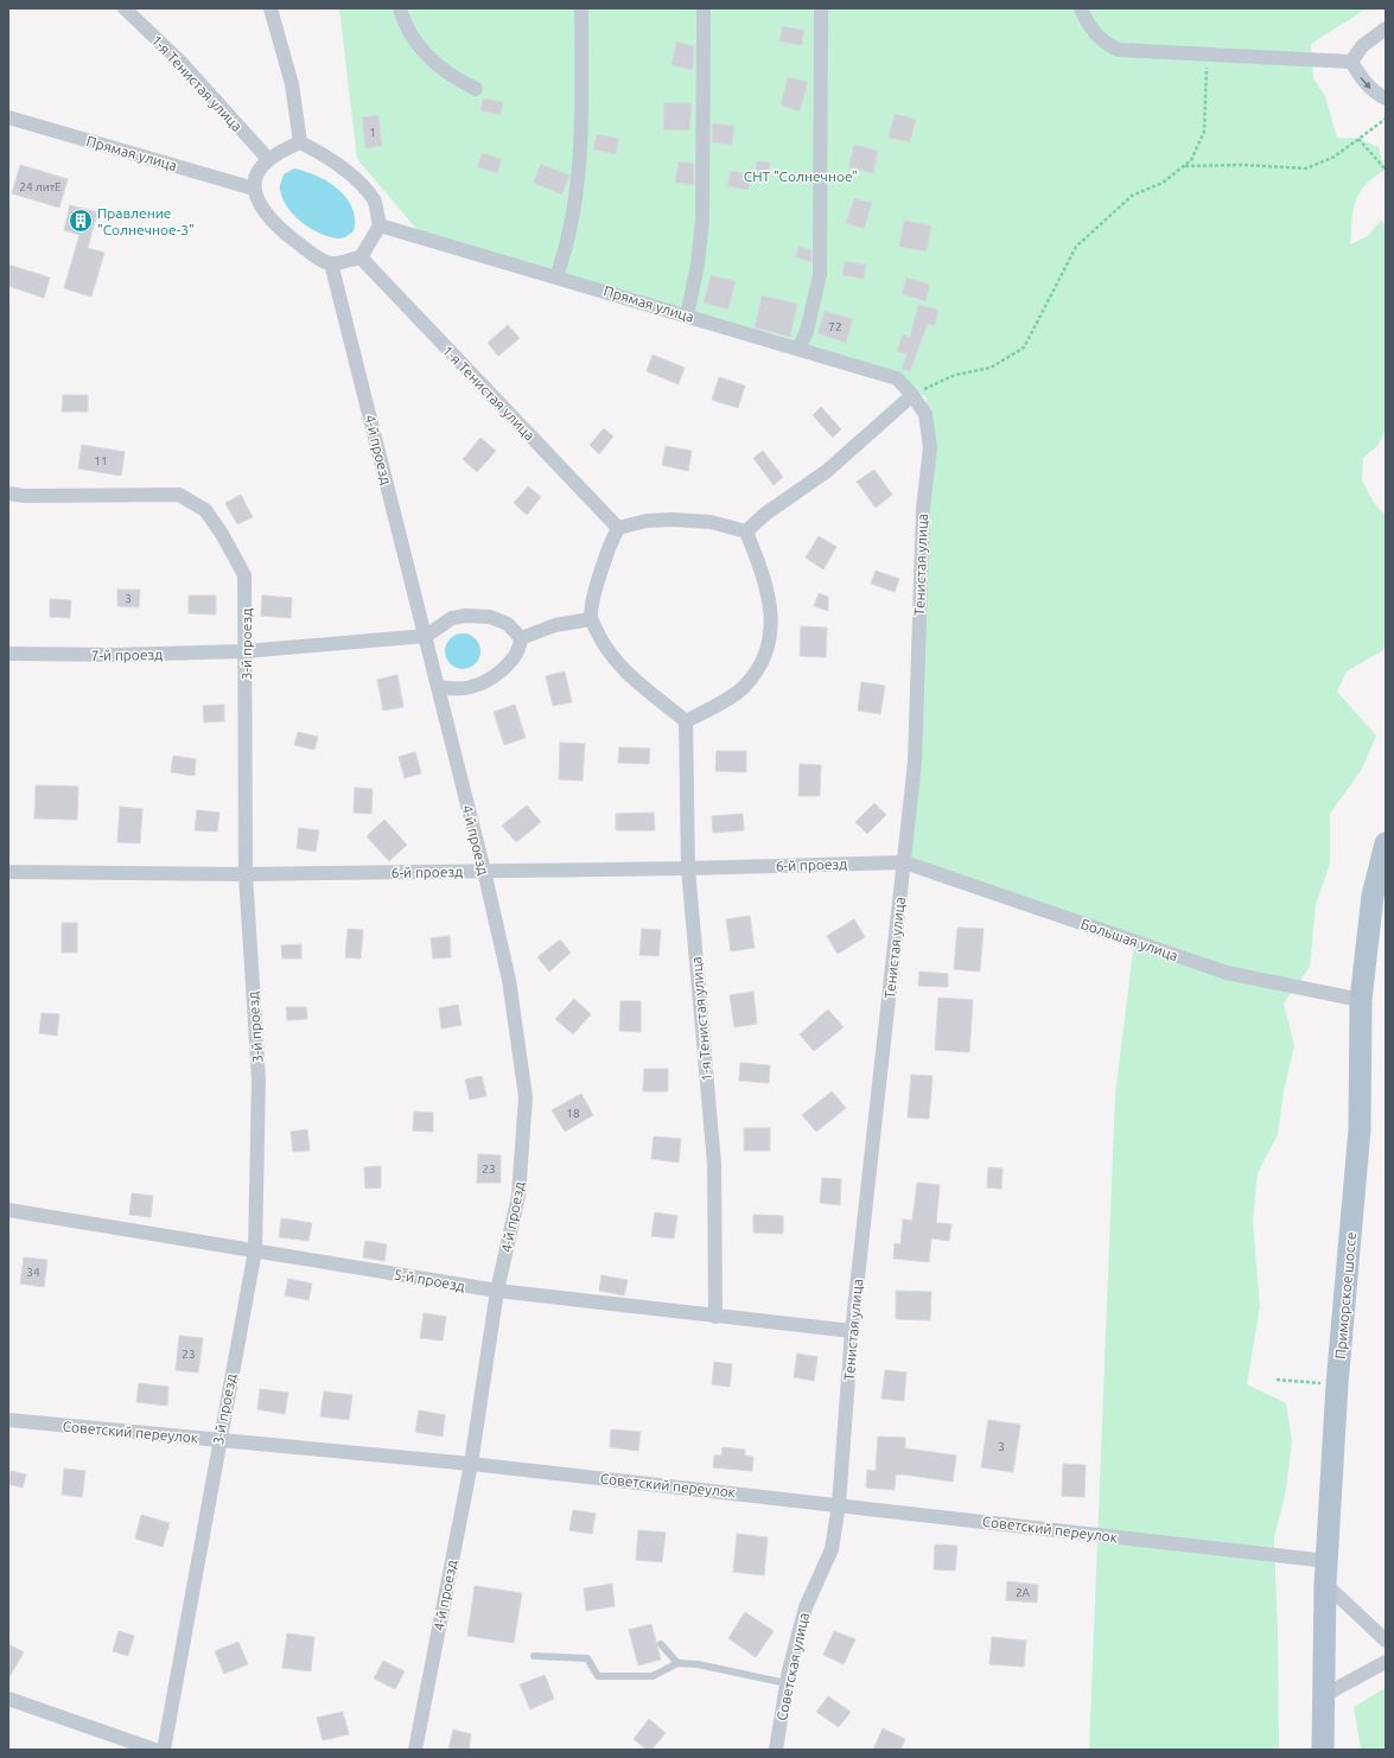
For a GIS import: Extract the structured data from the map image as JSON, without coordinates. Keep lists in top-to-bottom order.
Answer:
{
  "streets": {
    "main road": ["Приморское шоссе"],
    "street": [
      "1-я Тенистая улица",
      "Прямая улица",
      "4-й проезд",
      "Тенистая улица",
      "3-й проезд",
      "7-й проезд",
      "6-й проезд",
      "Большая улица",
      "5-й проезд",
      "Советский переулок",
      "Советская улица"
    ]
  },
  "crossings": [
    ["1-я Тенистая улица", "Прямая улица"],
    ["1-я Тенистая улица", "4-й проезд"],
    ["1-я Тенистая улица", "6-й проезд"],
    ["1-я Тенистая улица", "5-й проезд"],
    ["Прямая улица", "4-й проезд"],
    ["Прямая улица", "Тенистая улица"],
    ["4-й проезд", "7-й проезд"],
    ["4-й проезд", "6-й проезд"],
    ["4-й проезд", "5-й проезд"],
    ["4-й проезд", "Советский переулок"],
    ["Тенистая улица", "6-й проезд"],
    ["Тенистая улица", "Большая улица"],
    ["Тенистая улица", "5-й проезд"],
    ["Тенистая улица", "Советский переулок"],
    ["Тенистая улица", "Советская улица"],
    ["3-й проезд", "7-й проезд"],
    ["3-й проезд", "6-й проезд"],
    ["3-й проезд", "5-й проезд"],
    ["3-й проезд", "Советский переулок"],
    ["6-й проезд", "Большая улица"],
    ["Большая улица", "Приморское шоссе"],
    ["Приморское шоссе", "Советский переулок"],
    ["Советский переулок", "Советская улица"]
  ],
  "parks": ["СНТ \"Солнечное\""],
  "places": {
    "building": ["Правление \"Солнечное-3\""]
  },
  "house_numbers": [
    "1",
    "24 литЕ",
    "72",
    "11",
    "3",
    "18",
    "23",
    "34",
    "23",
    "3",
    "2А"
  ]
}
